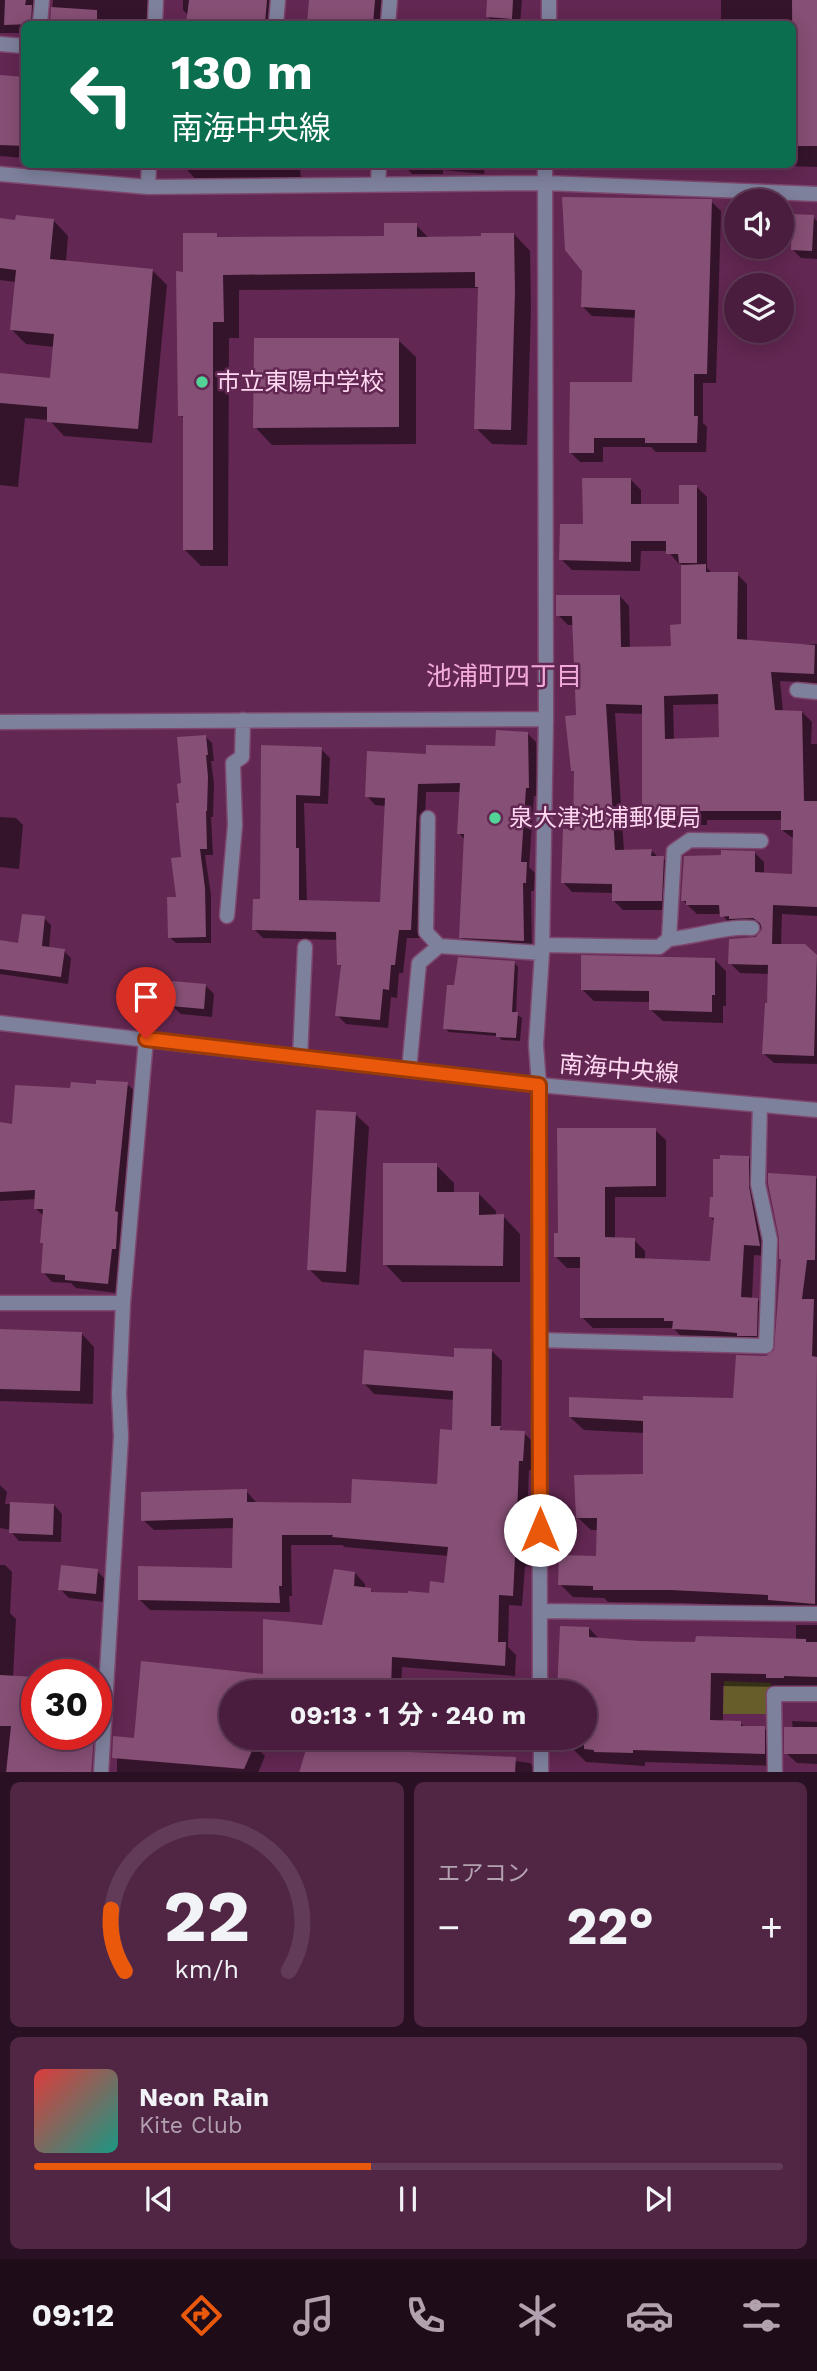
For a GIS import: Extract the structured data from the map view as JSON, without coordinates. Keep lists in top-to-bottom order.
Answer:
{
  "streets": {
    "street": ["南海中央線"]
  },
  "districts": ["池浦町四丁目"],
  "places": ["市立東陽中学校", "泉大津池浦郵便局"],
  "page": {
    "turn": ["130 m", "南海中央線"],
    "limit": "30",
    "trip": "09:13 · 1 分 · 240 m",
    "tile": "エアコン",
    "heat": ["−", "22°", "+"],
    "song": ["Neon Rain", "Kite Club"],
    "tabs": "09:12",
    "gauge": ["22", "km/h"]
  }
}
